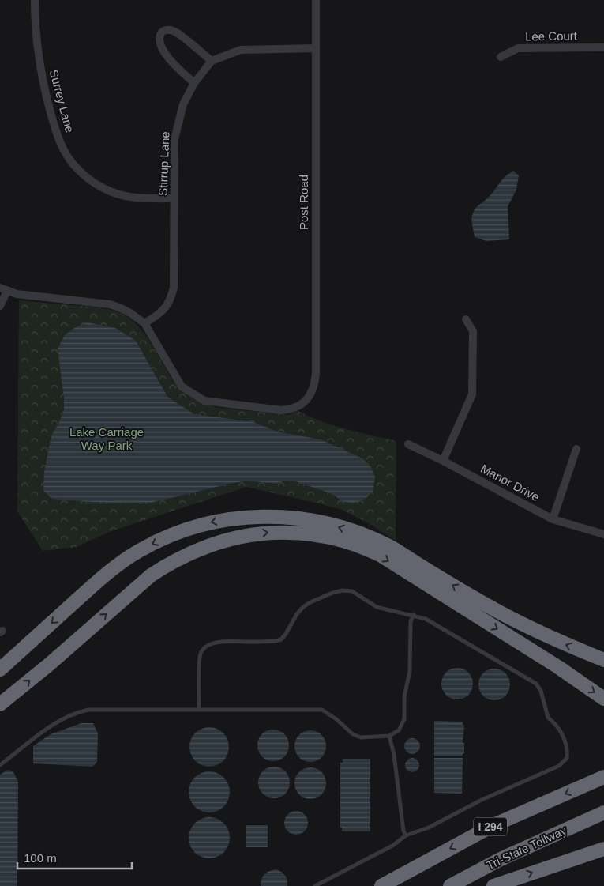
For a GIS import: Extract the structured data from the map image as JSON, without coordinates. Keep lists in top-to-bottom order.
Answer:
{
  "streets": {
    "highway": ["I 294", "Tri-State Tollway"],
    "street": [
      "Lee Court",
      "Surrey Lane",
      "Stirrup Lane",
      "Post Road",
      "Manor Drive"
    ]
  },
  "crossings": [
    ["Surrey Lane", "Stirrup Lane"],
    ["Stirrup Lane", "Post Road"]
  ],
  "parks": ["Lake Carriage Way Park"],
  "scale_bar": "100 m"
}
